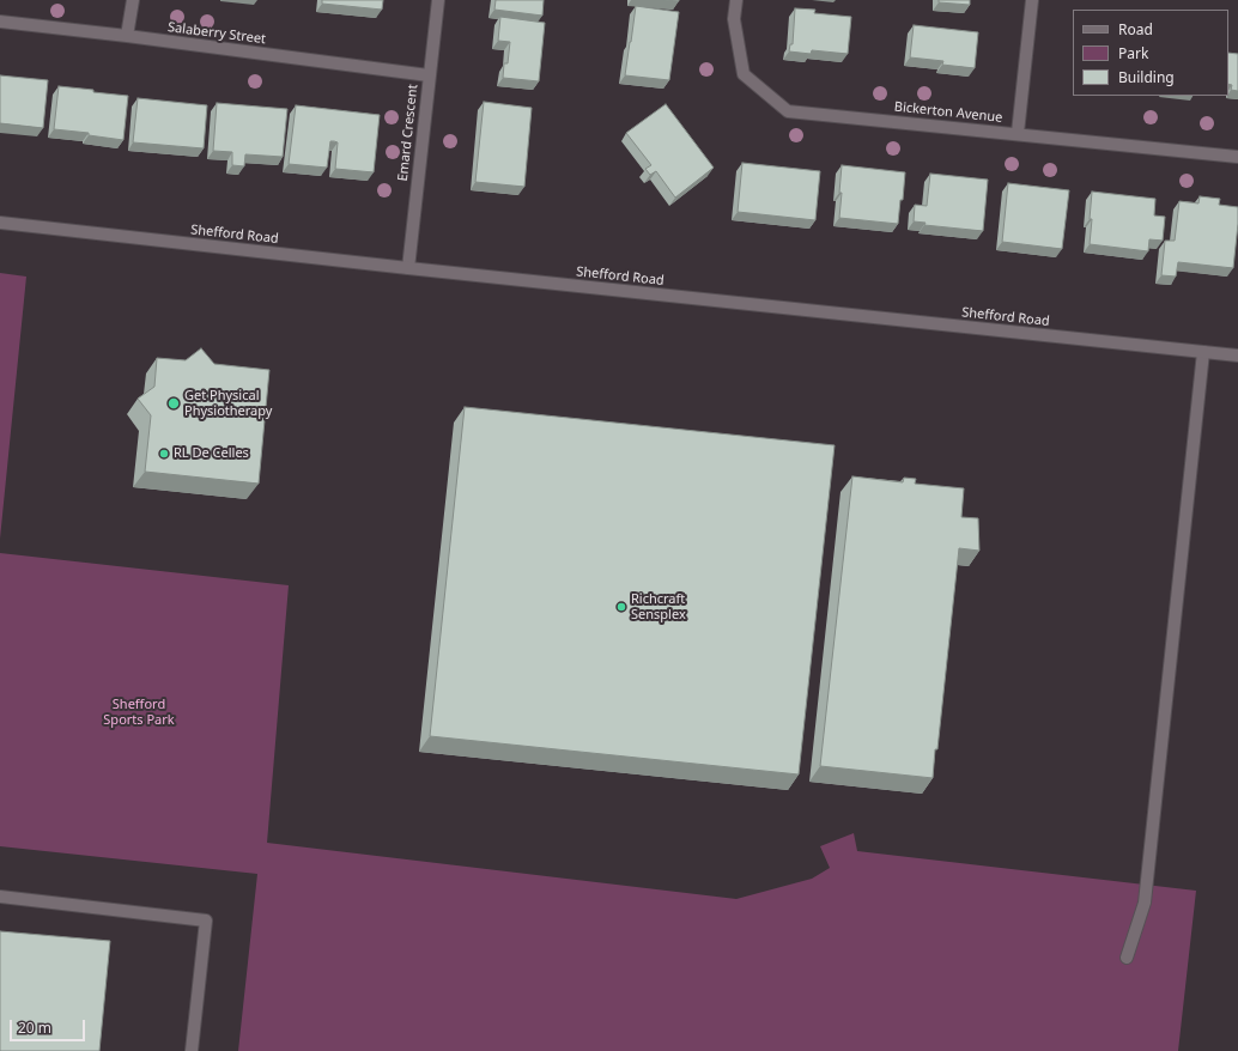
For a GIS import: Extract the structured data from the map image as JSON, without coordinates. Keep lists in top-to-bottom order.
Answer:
{
  "streets": {
    "street": [
      "Salaberry Street",
      "Bickerton Avenue",
      "Emard Crescent",
      "Shefford Road"
    ]
  },
  "crossings": [
    ["Salaberry Street", "Emard Crescent"],
    ["Emard Crescent", "Shefford Road"]
  ],
  "parks": ["Shefford Sports Park"],
  "places": ["Get Physical Physiotherapy", "RL De Celles", "Richcraft Sensplex"],
  "legend": ["Road", "Park", "Building"],
  "scale_bar": "20 m"
}
